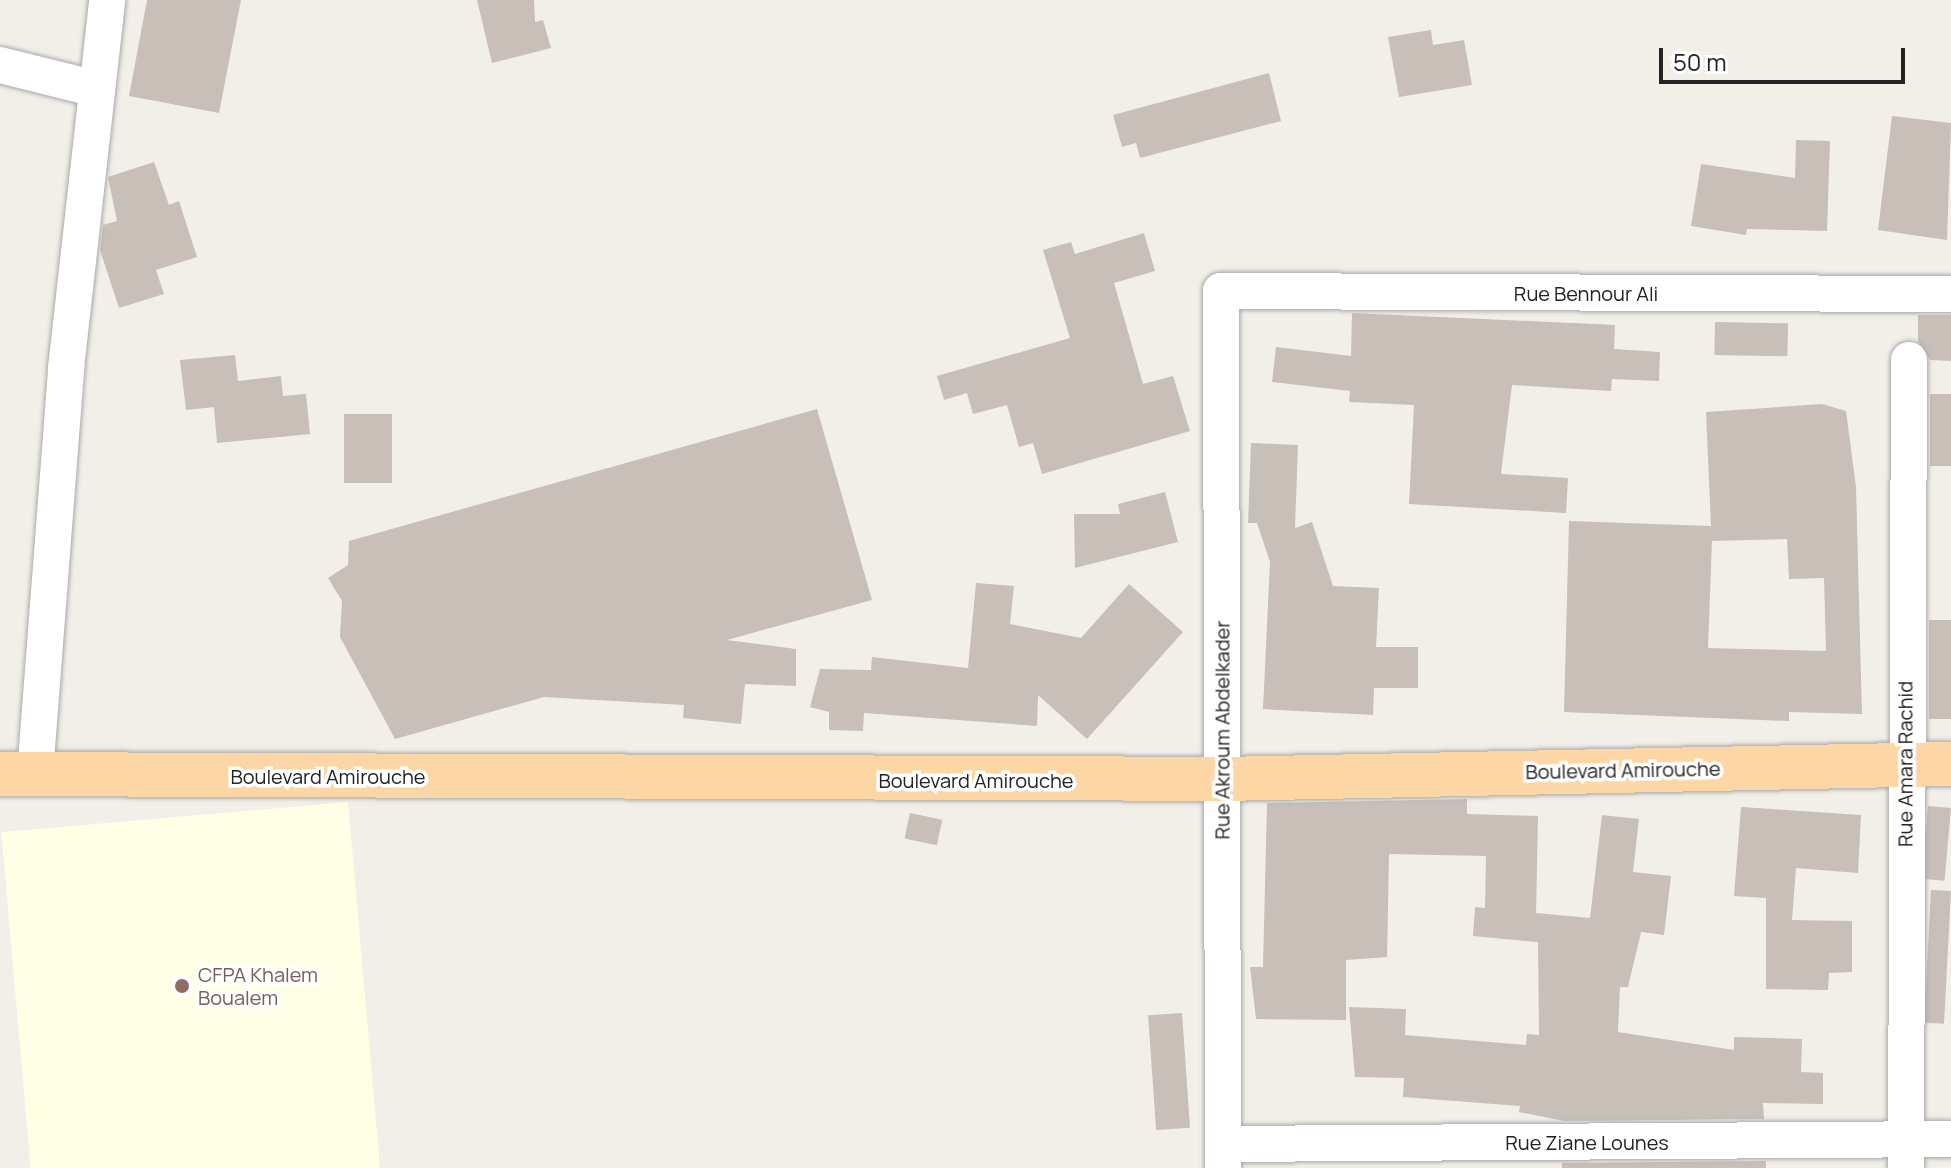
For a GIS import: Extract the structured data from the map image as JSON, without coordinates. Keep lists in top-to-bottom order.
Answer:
{
  "streets": {
    "main road": ["Boulevard Amirouche"],
    "street": [
      "Rue Bennour Ali",
      "Rue Akroum Abdelkader",
      "Rue Amara Rachid",
      "Rue Ziane Lounes"
    ]
  },
  "crossings": [
    ["Rue Bennour Ali", "Rue Akroum Abdelkader"],
    ["Rue Akroum Abdelkader", "Boulevard Amirouche"],
    ["Rue Akroum Abdelkader", "Rue Ziane Lounes"],
    ["Rue Amara Rachid", "Boulevard Amirouche"],
    ["Rue Amara Rachid", "Rue Ziane Lounes"]
  ],
  "places": ["CFPA Khalem Boualem"],
  "scale_bar": "50 m"
}
